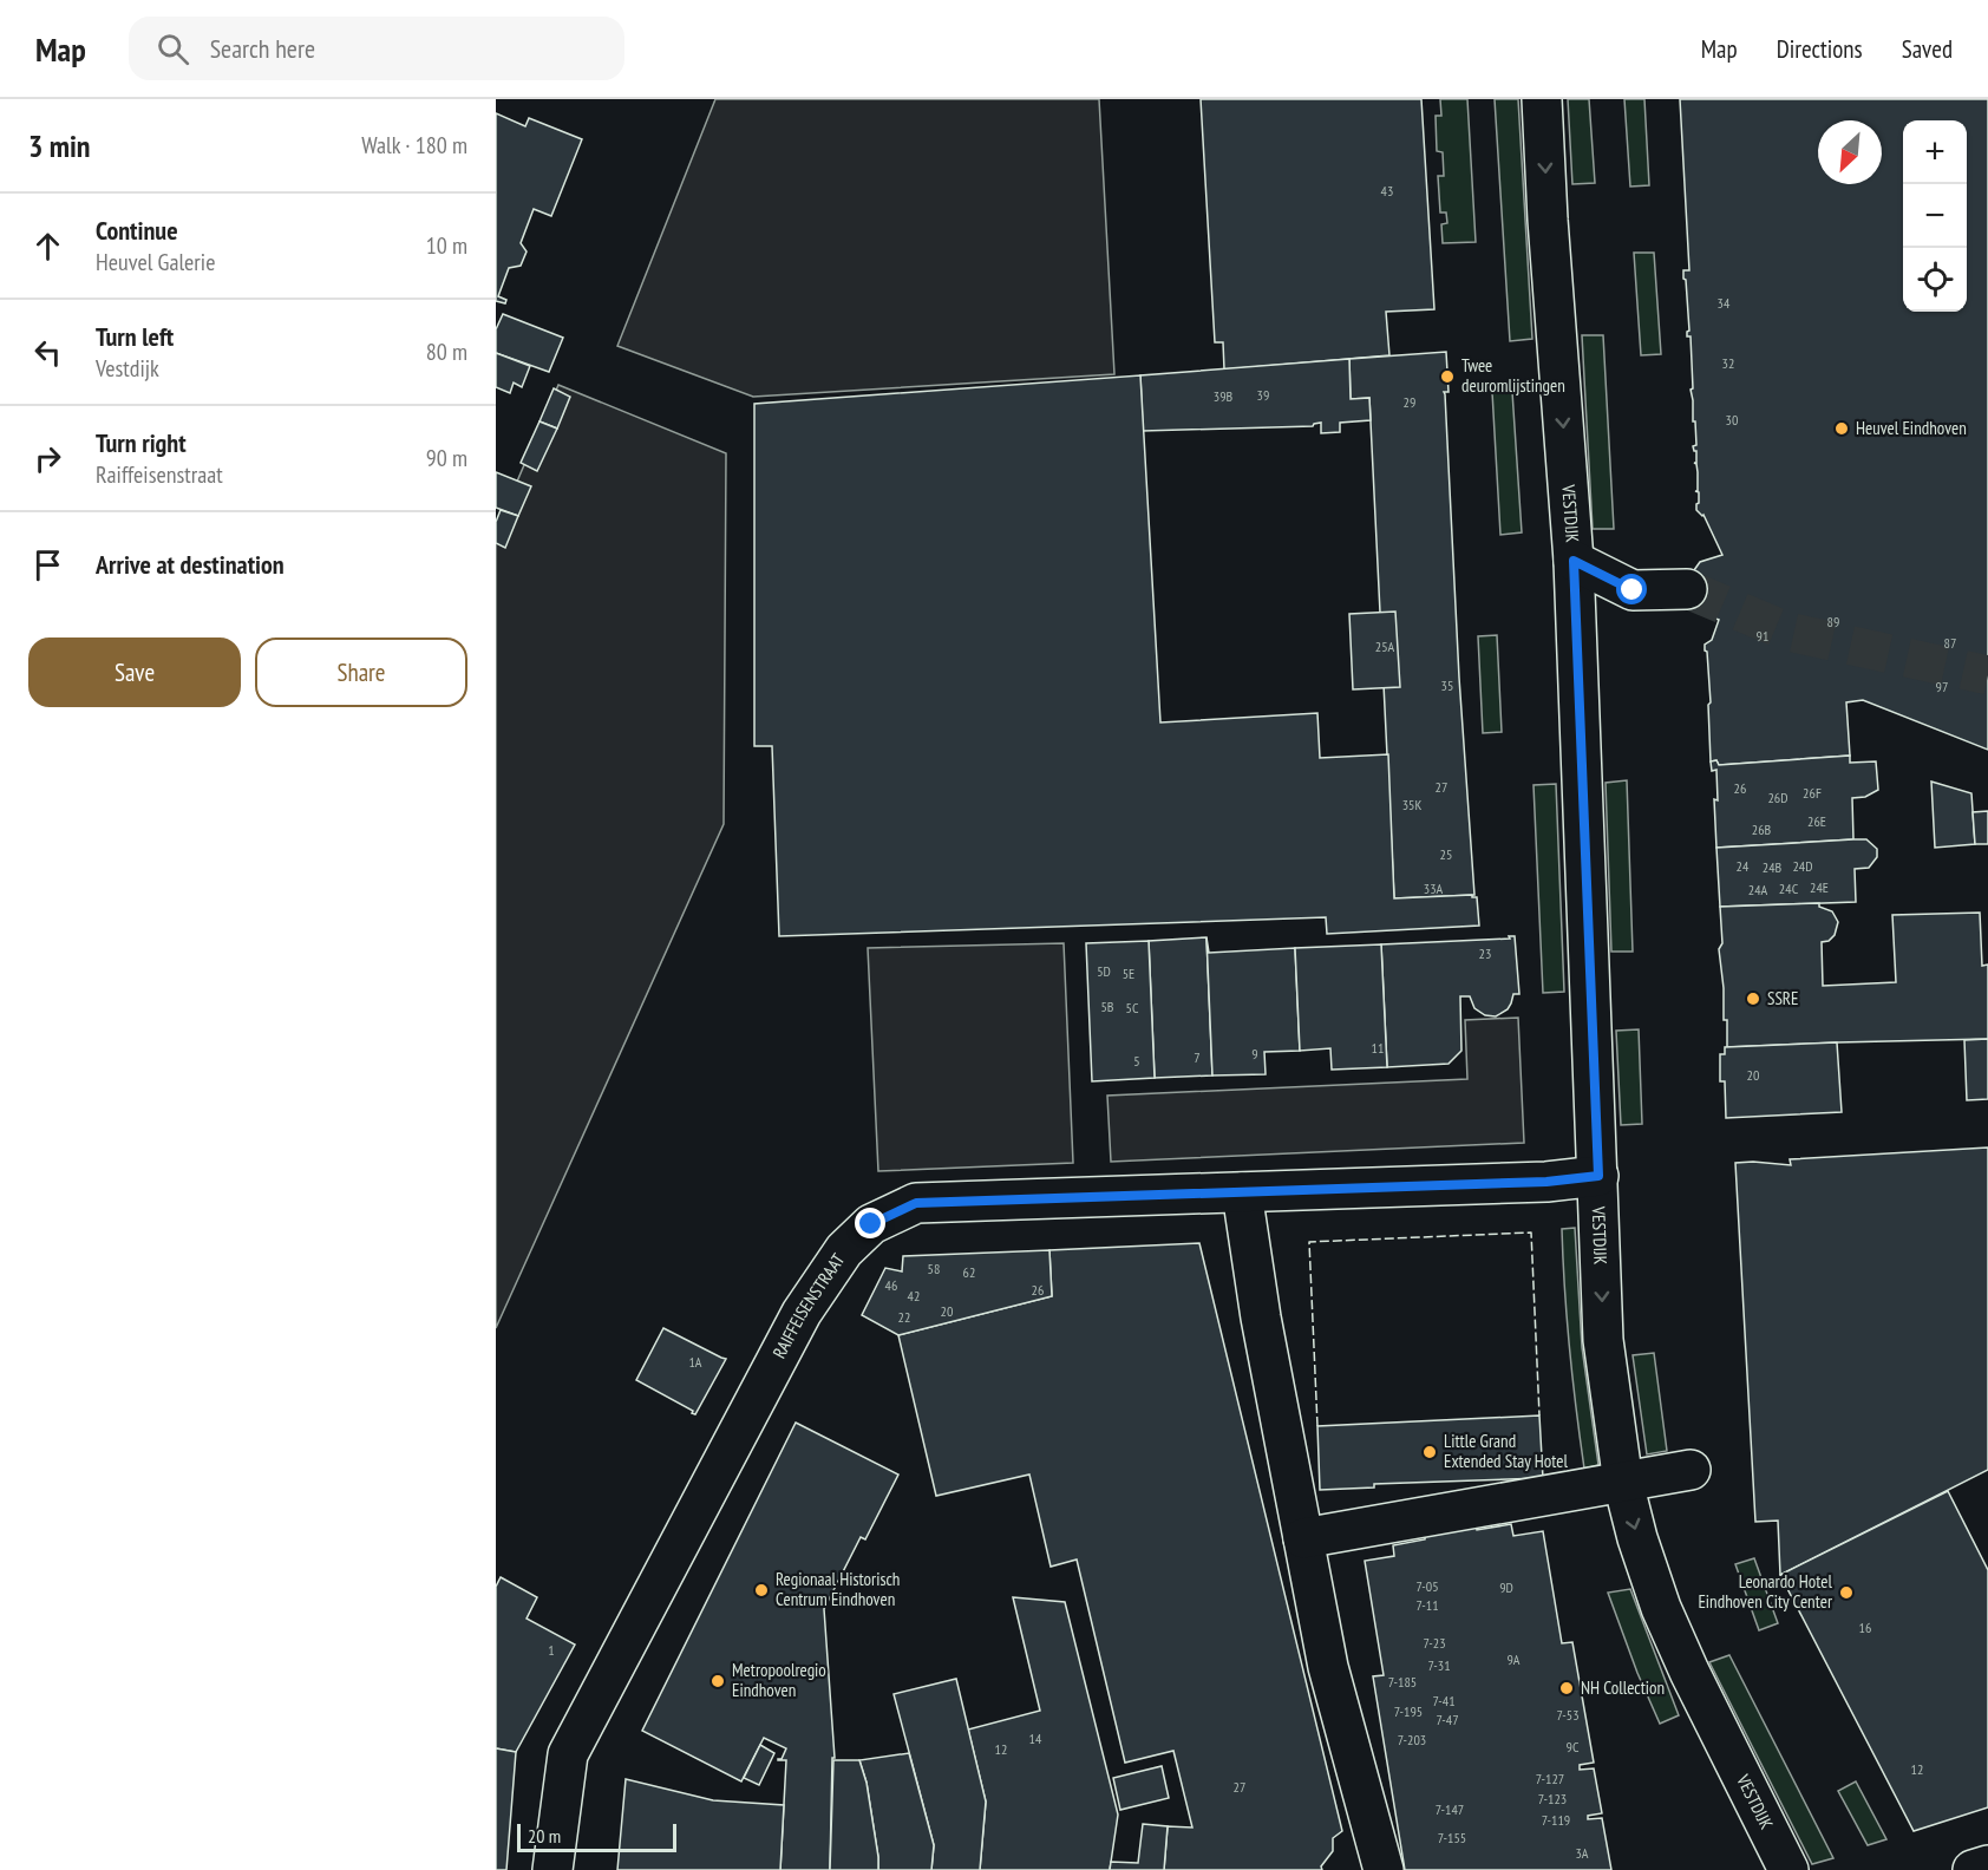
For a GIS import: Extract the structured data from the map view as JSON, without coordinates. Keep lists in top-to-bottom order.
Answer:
{
  "streets": {
    "street": ["VESTDIJK", "RAIFFEISENSTRAAT"]
  },
  "crossings": [
    ["VESTDIJK", "RAIFFEISENSTRAAT"]
  ],
  "places": [
    "Twee deuromlijstingen",
    "Heuvel Eindhoven",
    "SSRE",
    "Little Grand Extended Stay Hotel",
    "Regionaal Historisch Centrum Eindhoven",
    "Leonardo Hotel Eindhoven City Center",
    "Metropoolregio Eindhoven",
    "NH Collection"
  ],
  "house_numbers": [
    "43",
    "34",
    "32",
    "39",
    "39B",
    "29",
    "30",
    "89",
    "91",
    "87",
    "25A",
    "35",
    "97",
    "27",
    "26",
    "26F",
    "26D",
    "35K",
    "26E",
    "26B",
    "25",
    "24",
    "24D",
    "24B",
    "24E",
    "33A",
    "24C",
    "24A",
    "23",
    "5D",
    "5E",
    "5B",
    "5C",
    "11",
    "9",
    "7",
    "5",
    "20",
    "58",
    "62",
    "46",
    "26",
    "42",
    "20",
    "22",
    "1A",
    "7-05",
    "9D",
    "7-11",
    "16",
    "7-23",
    "1",
    "9A",
    "7-31",
    "7-185",
    "7-41",
    "7-195",
    "7-53",
    "7-47",
    "14",
    "7-203",
    "9C",
    "12",
    "12",
    "7-127",
    "27",
    "7-123",
    "7-147",
    "7-119",
    "7-155",
    "3A"
  ],
  "scale_bar": "20 m",
  "north": "bottom left",
  "page": {
    "header": "Map",
    "search": "Search here",
    "nav": ["Map", "Directions", "Saved"],
    "heading": ["3 min", "Walk · 180 m"],
    "map_buttons": ["+", "−"],
    "list": [
      ["Continue", "Heuvel Galerie", "10 m"],
      ["Turn left", "Vestdijk", "80 m"],
      ["Turn right", "Raiffeisenstraat", "90 m"],
      "Arrive at destination"
    ],
    "buttons": ["Save", "Share"],
    "scale": "20 m"
  }
}
